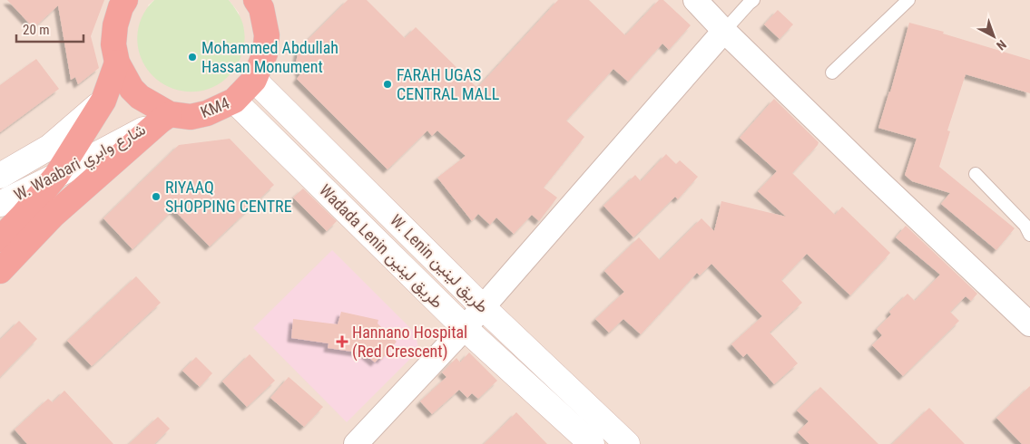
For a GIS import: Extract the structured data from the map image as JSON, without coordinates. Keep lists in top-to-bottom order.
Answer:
{
  "streets": {
    "highway": ["KM4"],
    "main road": ["W. Waabari شارع وابري", "Wadada Lenin طريق لينين", "W. Lenin طريق لينين"]
  },
  "crossings": [
    ["KM4", "W. Waabari شارع وابري"],
    ["KM4", "Wadada Lenin طريق لينين"],
    ["KM4", "W. Lenin طريق لينين"]
  ],
  "places": {
    "other": ["Mohammed Abdullah Hassan Monument", "FARAH UGAS CENTRAL MALL", "RIYAAQ SHOPPING CENTRE"],
    "health": ["Hannano Hospital (Red Crescent)"]
  },
  "scale_bar": "20 m",
  "north": "bottom right"
}
